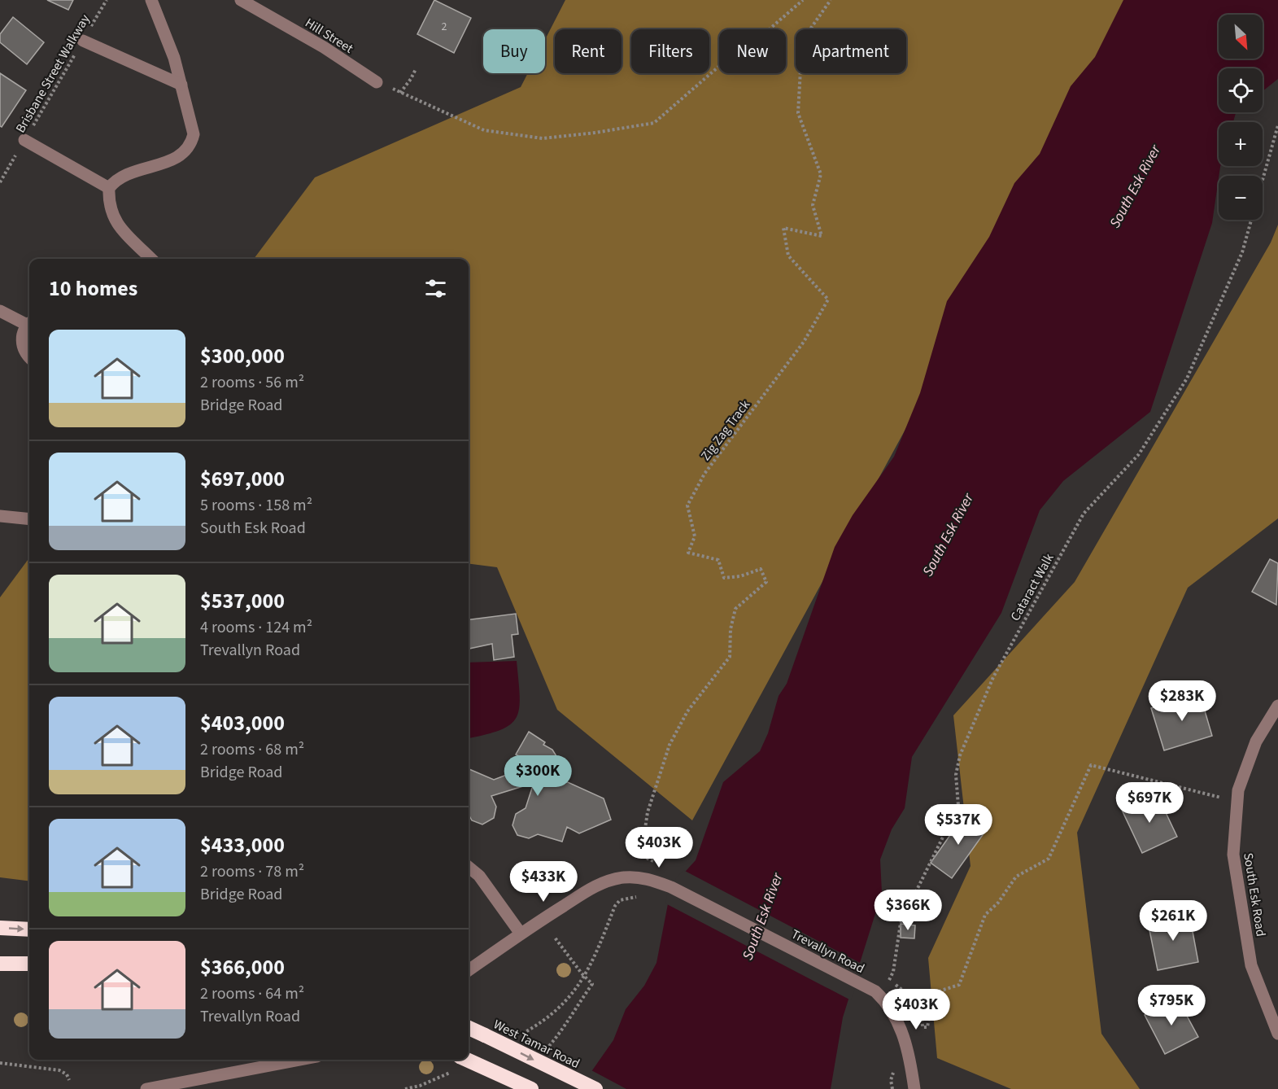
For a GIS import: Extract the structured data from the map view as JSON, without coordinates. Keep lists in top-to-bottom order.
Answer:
{
  "streets": {
    "highway": ["West Tamar Road"],
    "street": ["Hill Street", "South Esk Road", "Trevallyn Road"],
    "path": ["Brisbane Street Walkway", "Zig Zag Track", "Cataract Walk"]
  },
  "crossings": [
    ["Cataract Walk", "Trevallyn Road"]
  ],
  "water": ["South Esk River"],
  "house_numbers": ["2"],
  "north": "bottom right",
  "page": {
    "map_buttons": ["+", "−"],
    "chip": [
      "Buy",
      "Rent",
      "Filters",
      "New",
      "Apartment"
    ],
    "heading": "10 homes",
    "list": [
      {
        "name": "$300,000",
        "note": "2 rooms · 56 m² · Bridge Road"
      },
      {
        "name": "$697,000",
        "note": "5 rooms · 158 m² · South Esk Road"
      },
      {
        "name": "$537,000",
        "note": "4 rooms · 124 m² · Trevallyn Road"
      },
      {
        "name": "$403,000",
        "note": "2 rooms · 68 m² · Bridge Road"
      },
      {
        "name": "$433,000",
        "note": "2 rooms · 78 m² · Bridge Road"
      },
      {
        "name": "$366,000",
        "note": "2 rooms · 64 m² · Trevallyn Road"
      }
    ],
    "price": [
      "$283K",
      "$300K",
      "$697K",
      "$537K",
      "$403K",
      "$433K",
      "$366K",
      "$261K",
      "$795K",
      "$403K"
    ]
  }
}
